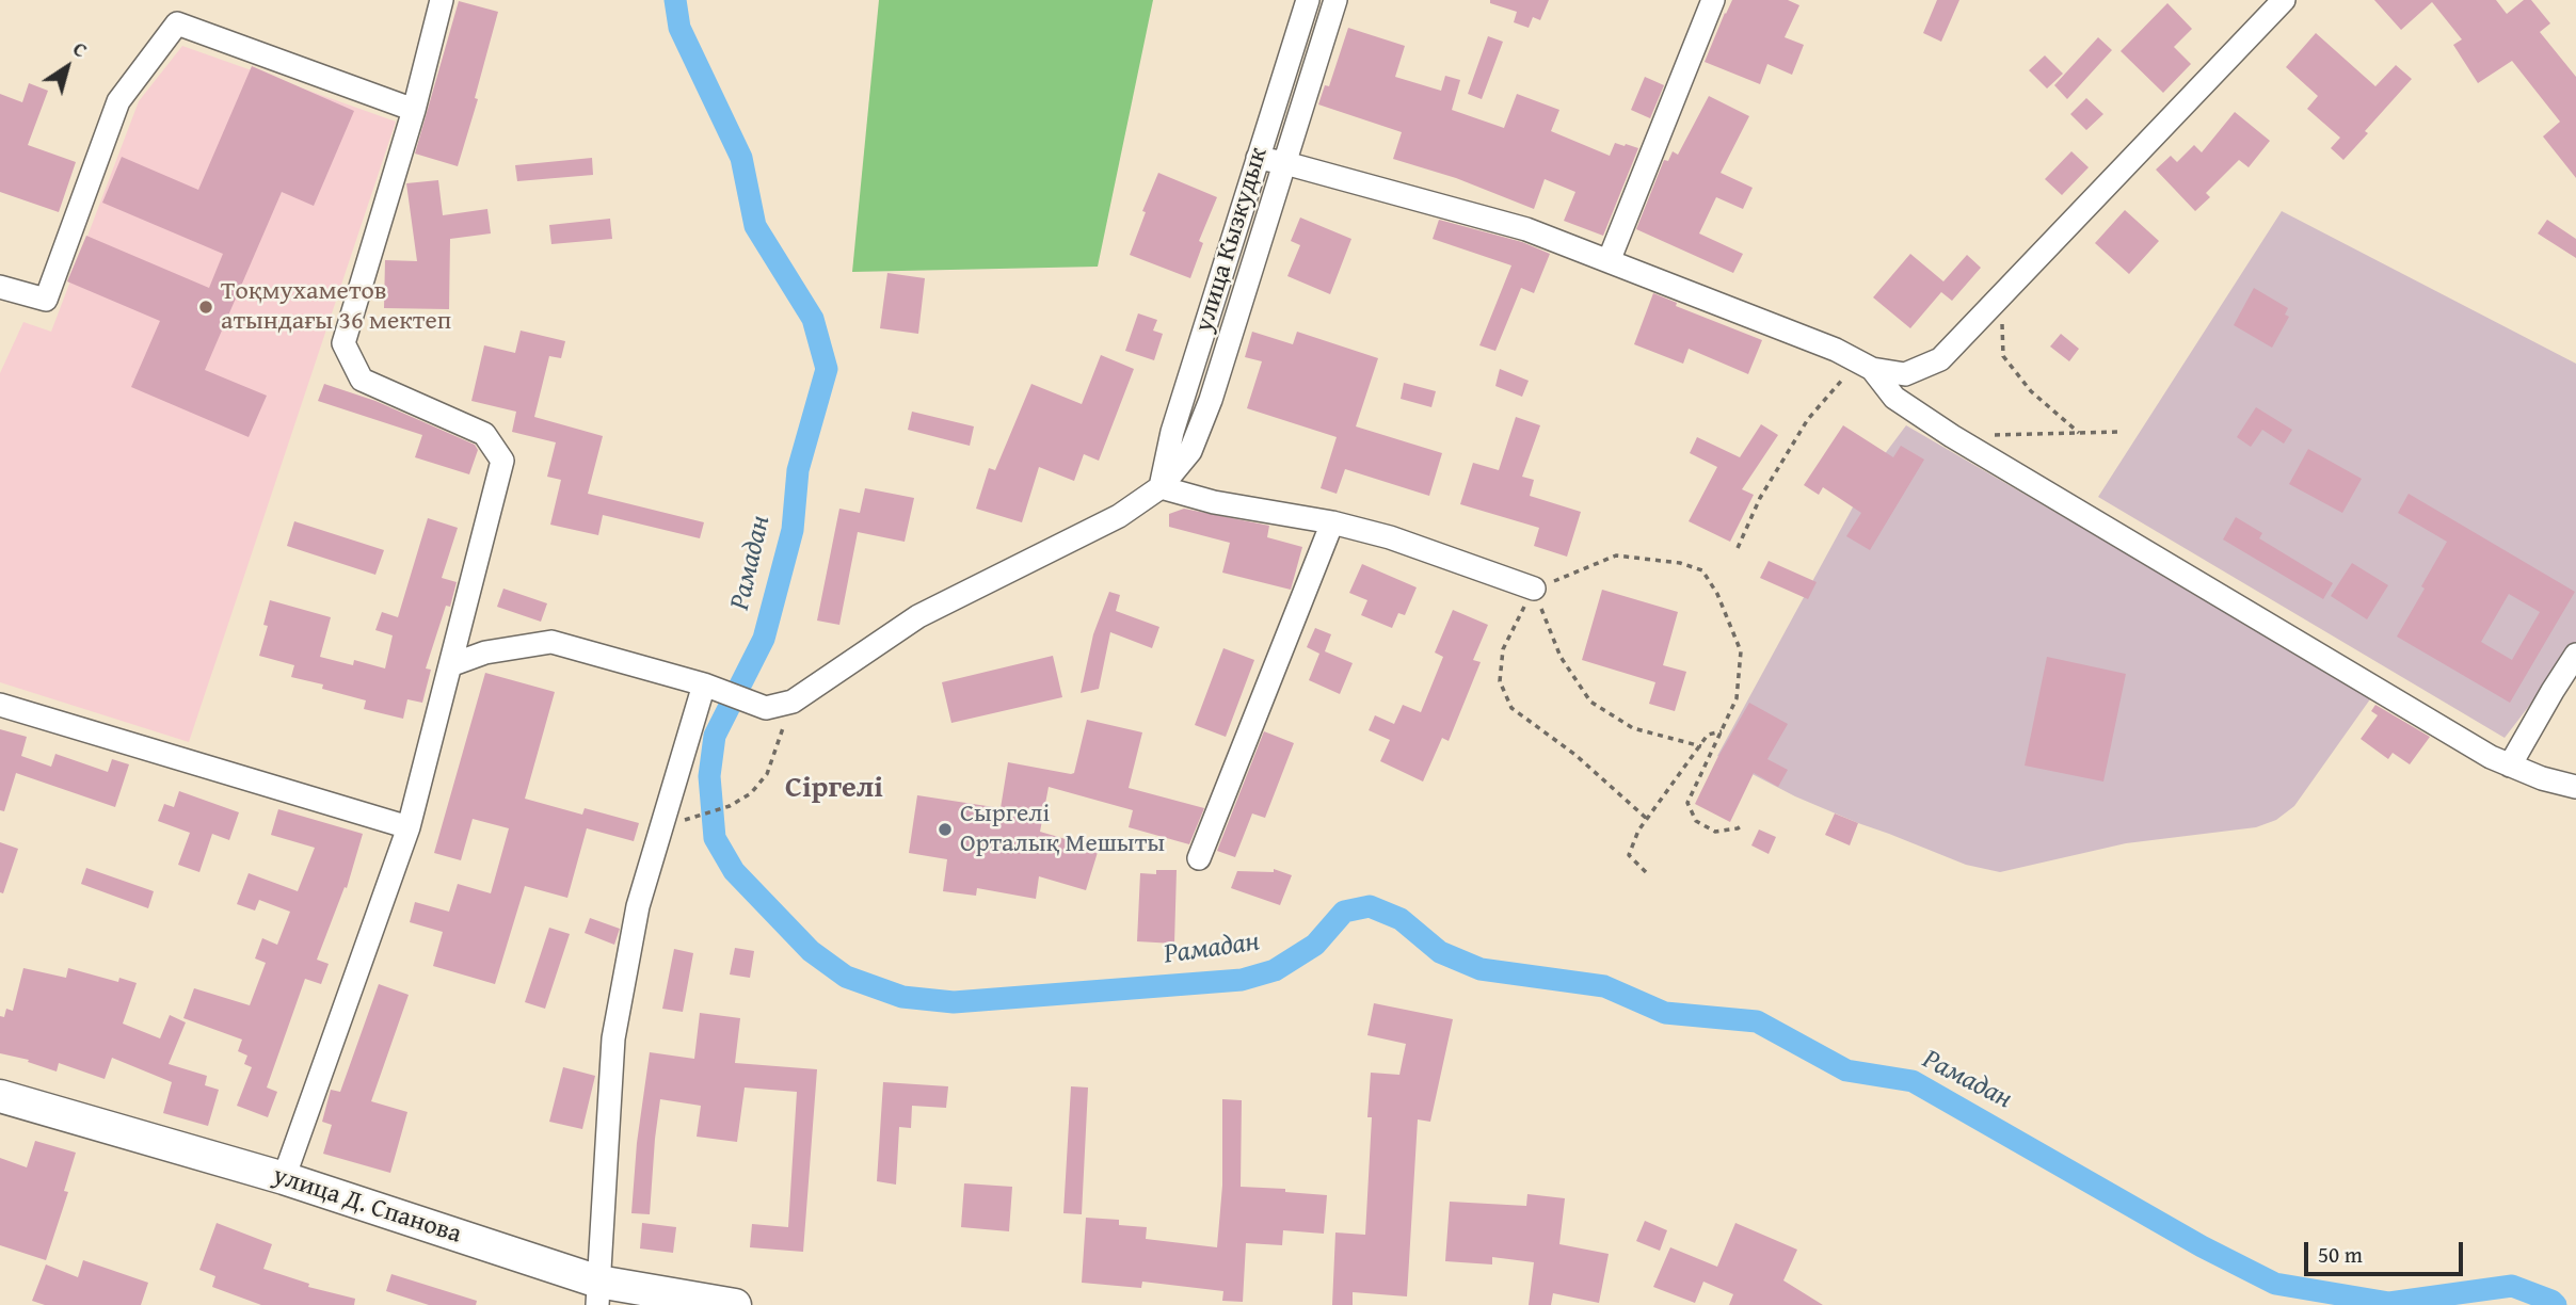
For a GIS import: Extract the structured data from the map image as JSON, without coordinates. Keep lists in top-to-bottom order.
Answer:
{
  "streets": {
    "main road": ["улица Д. Спанова"],
    "street": ["улица Кызкудык"]
  },
  "districts": ["Сіргелі"],
  "water": ["Рамадан"],
  "places": ["Тоқмухаметов атындағы 36 мектеп", "Сыргелі Орталық Мешыты"],
  "scale_bar": "50 m",
  "north": "top right"
}
